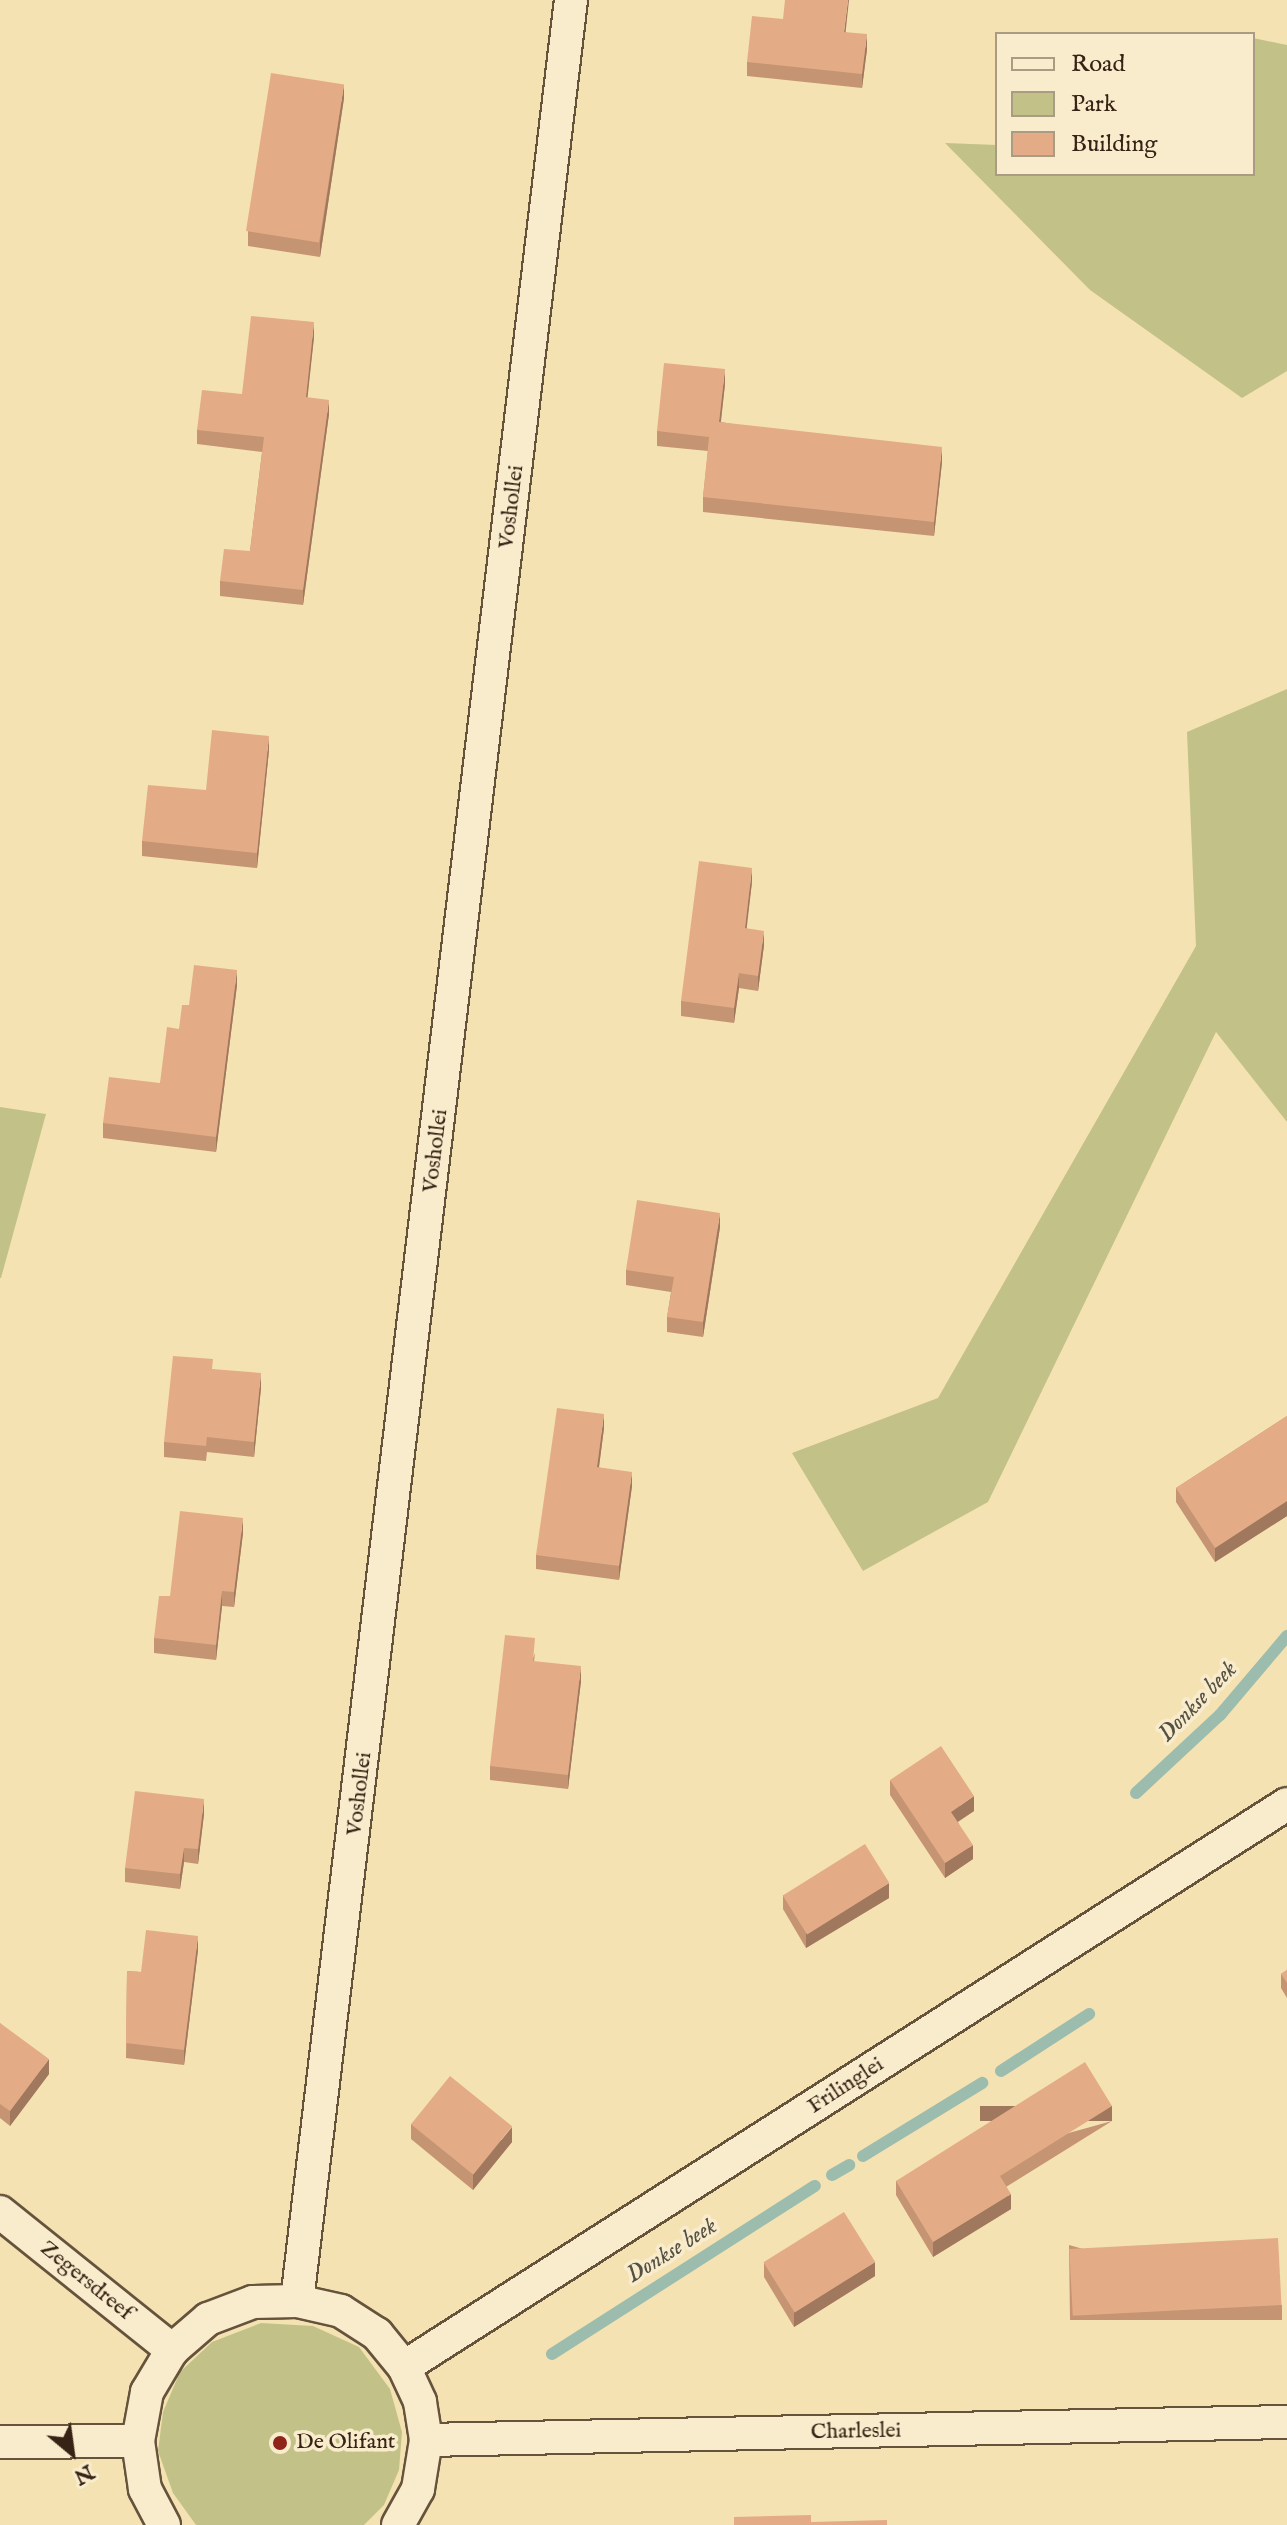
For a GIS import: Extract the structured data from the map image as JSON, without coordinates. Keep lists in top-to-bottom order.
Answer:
{
  "streets": {
    "street": [
      "Voshollei",
      "Frilinglei",
      "Zegersdreef",
      "Charleslei"
    ]
  },
  "water": ["Donkse beek"],
  "places": ["De Olifant"],
  "legend": ["Road", "Park", "Building"],
  "north": "bottom right"
}
